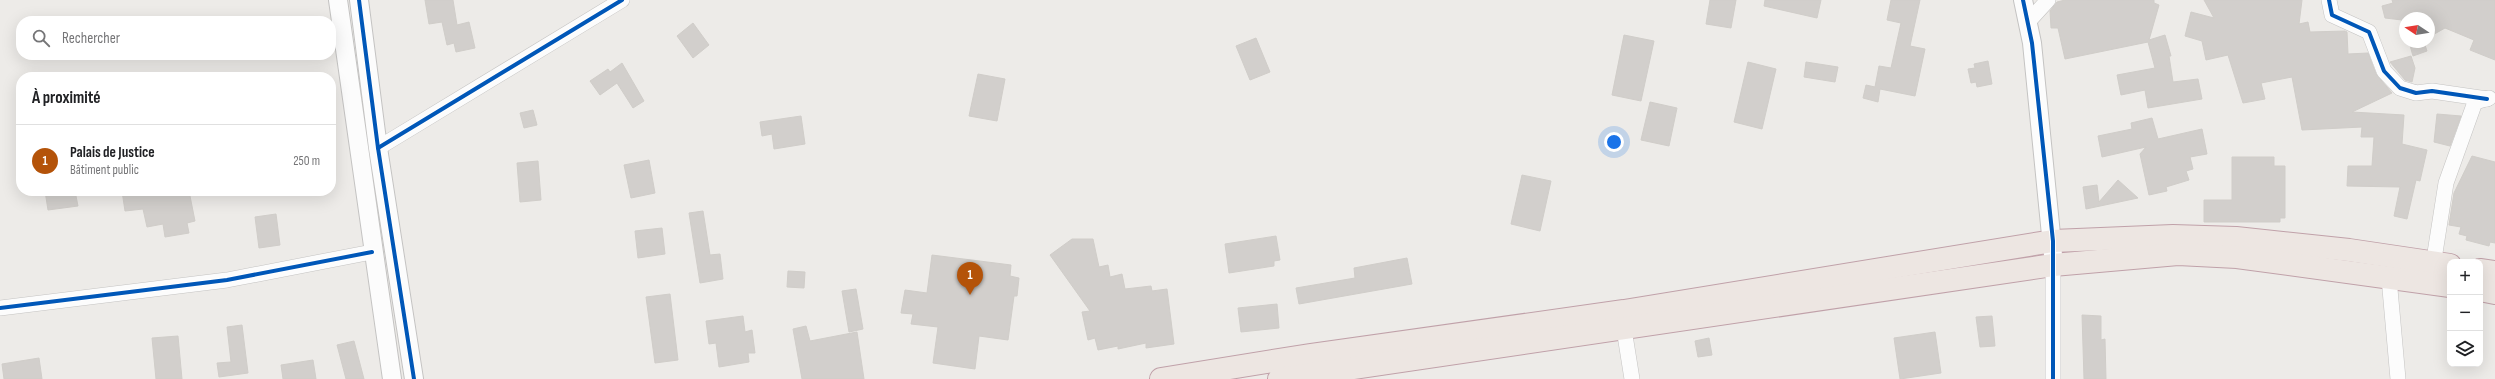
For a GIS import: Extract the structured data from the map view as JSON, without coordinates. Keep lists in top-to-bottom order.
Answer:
{
  "north": "left",
  "page": {
    "search": "Rechercher",
    "heading": "À proximité",
    "list": [
      {
        "mark": "1",
        "name": "Palais de Justice",
        "note": "Bâtiment public",
        "value": "250 m"
      }
    ],
    "map_buttons": ["+", "−"],
    "pins": "1"
  }
}
